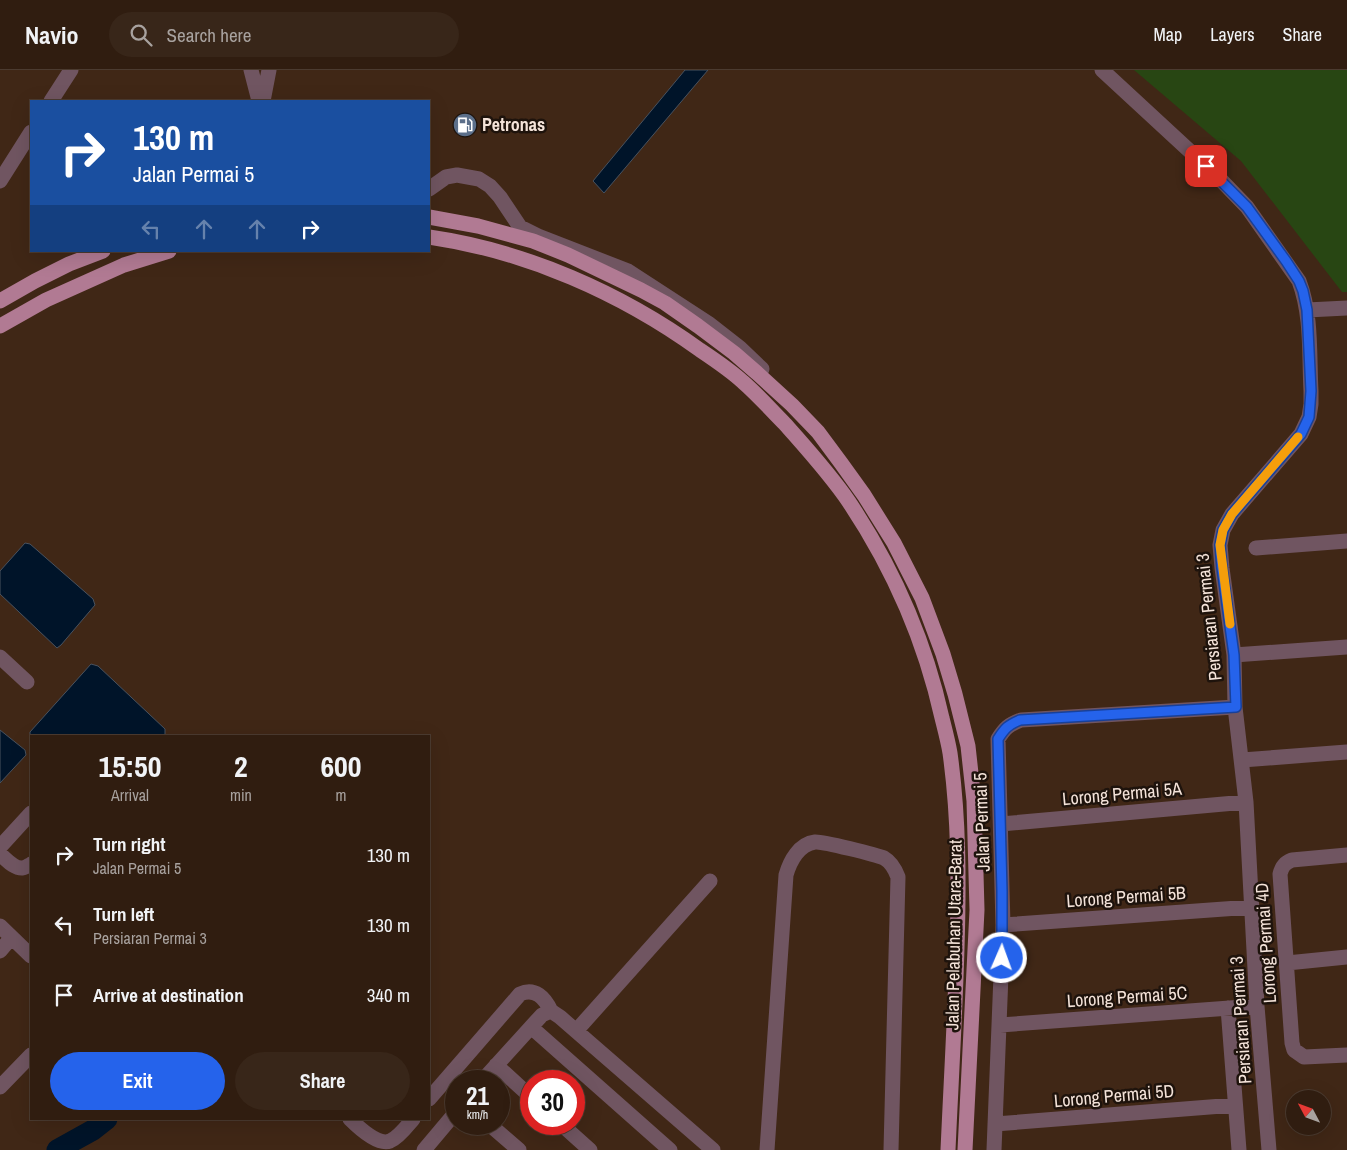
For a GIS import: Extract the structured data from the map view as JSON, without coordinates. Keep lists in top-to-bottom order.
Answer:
{
  "streets": {
    "main road": ["Jalan Pelabuhan Utara-Barat"],
    "street": [
      "Persiaran Permai 3",
      "Lorong Permai 5A",
      "Jalan Permai 5",
      "Lorong Permai 5B",
      "Lorong Permai 4D",
      "Lorong Permai 5C",
      "Lorong Permai 5D"
    ]
  },
  "crossings": [
    ["Persiaran Permai 3", "Lorong Permai 5A"],
    ["Persiaran Permai 3", "Jalan Permai 5"],
    ["Persiaran Permai 3", "Lorong Permai 5B"],
    ["Persiaran Permai 3", "Lorong Permai 5C"],
    ["Lorong Permai 5A", "Jalan Permai 5"],
    ["Jalan Permai 5", "Lorong Permai 5B"],
    ["Jalan Permai 5", "Lorong Permai 5C"],
    ["Jalan Permai 5", "Lorong Permai 5D"]
  ],
  "places": {
    "fuel station": ["Petronas"]
  },
  "north": "top left",
  "page": {
    "header": "Navio",
    "search": "Search here",
    "nav": ["Map", "Layers", "Share"],
    "turn": ["130 m", "Jalan Permai 5"],
    "eta": [
      "15:50",
      "Arrival",
      "2",
      "min",
      "600",
      "m"
    ],
    "list": [
      {
        "name": "Turn right",
        "note": "Jalan Permai 5",
        "value": "130 m"
      },
      {
        "name": "Turn left",
        "note": "Persiaran Permai 3",
        "value": "130 m"
      },
      {
        "name": "Arrive at destination",
        "value": "340 m"
      }
    ],
    "buttons": ["Exit", "Share"],
    "speed": "21 km/h",
    "limit": "30"
  }
}
